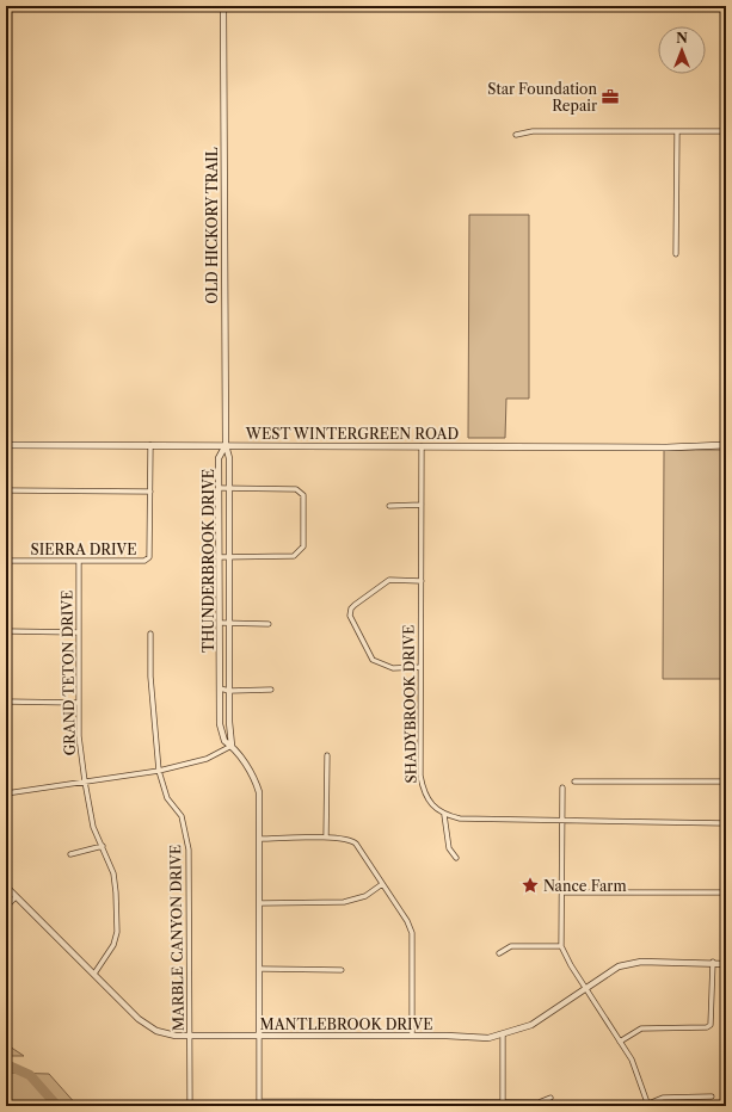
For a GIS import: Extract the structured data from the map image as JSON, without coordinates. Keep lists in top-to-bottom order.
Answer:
{
  "streets": {
    "main road": ["WEST WINTERGREEN ROAD"],
    "street": [
      "OLD HICKORY TRAIL",
      "SIERRA DRIVE",
      "THUNDERBROOK DRIVE",
      "GRAND TETON DRIVE",
      "SHADYBROOK DRIVE",
      "MARBLE CANYON DRIVE",
      "MANTLEBROOK DRIVE"
    ]
  },
  "crossings": [
    ["OLD HICKORY TRAIL", "WEST WINTERGREEN ROAD"],
    ["OLD HICKORY TRAIL", "THUNDERBROOK DRIVE"],
    ["WEST WINTERGREEN ROAD", "THUNDERBROOK DRIVE"],
    ["WEST WINTERGREEN ROAD", "SHADYBROOK DRIVE"],
    ["SIERRA DRIVE", "GRAND TETON DRIVE"],
    ["THUNDERBROOK DRIVE", "MANTLEBROOK DRIVE"],
    ["GRAND TETON DRIVE", "MANTLEBROOK DRIVE"],
    ["MARBLE CANYON DRIVE", "MANTLEBROOK DRIVE"]
  ],
  "places": {
    "office": ["Star Foundation Repair"],
    "place": ["Nance Farm"]
  },
  "north": "top"
}
